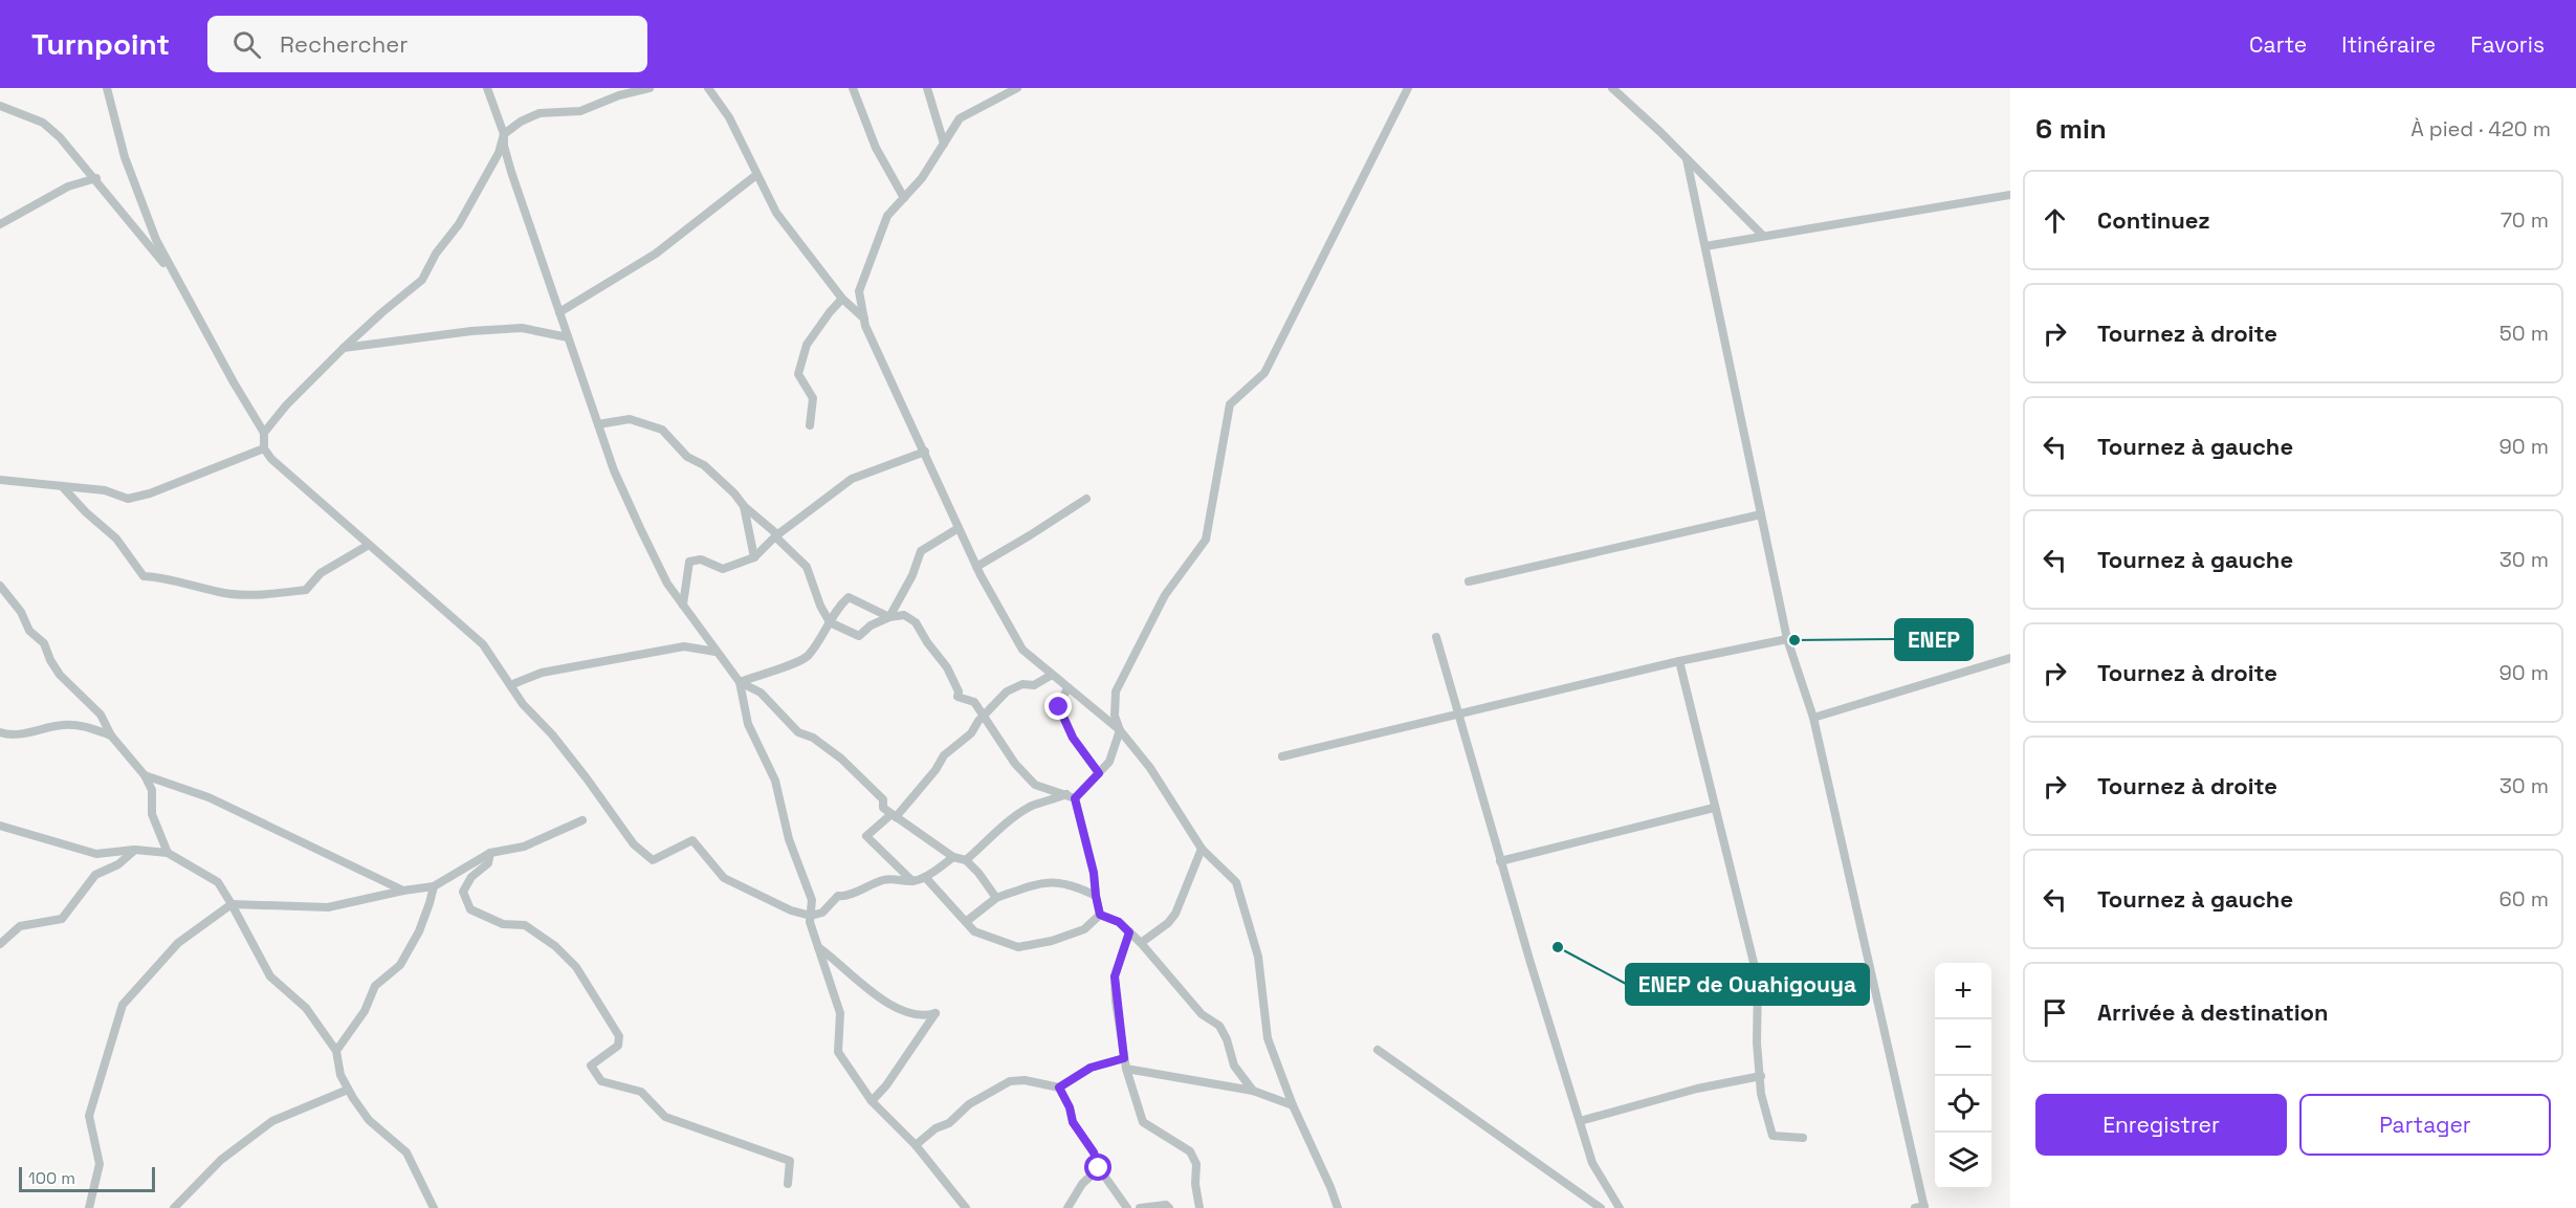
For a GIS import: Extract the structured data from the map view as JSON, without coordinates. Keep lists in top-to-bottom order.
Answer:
{
  "places": ["ENEP", "ENEP de Ouahigouya"],
  "scale_bar": "100 m",
  "page": {
    "header": "Turnpoint",
    "search": "Rechercher",
    "nav": ["Carte", "Itinéraire", "Favoris"],
    "heading": ["6 min", "À pied · 420 m"],
    "list": [
      ["Continuez", "70 m"],
      ["Tournez à droite", "50 m"],
      ["Tournez à gauche", "90 m"],
      ["Tournez à gauche", "30 m"],
      ["Tournez à droite", "90 m"],
      ["Tournez à droite", "30 m"],
      ["Tournez à gauche", "60 m"],
      "Arrivée à destination"
    ],
    "map_buttons": ["+", "−"],
    "buttons": ["Enregistrer", "Partager"],
    "scale": "100 m"
  }
}
